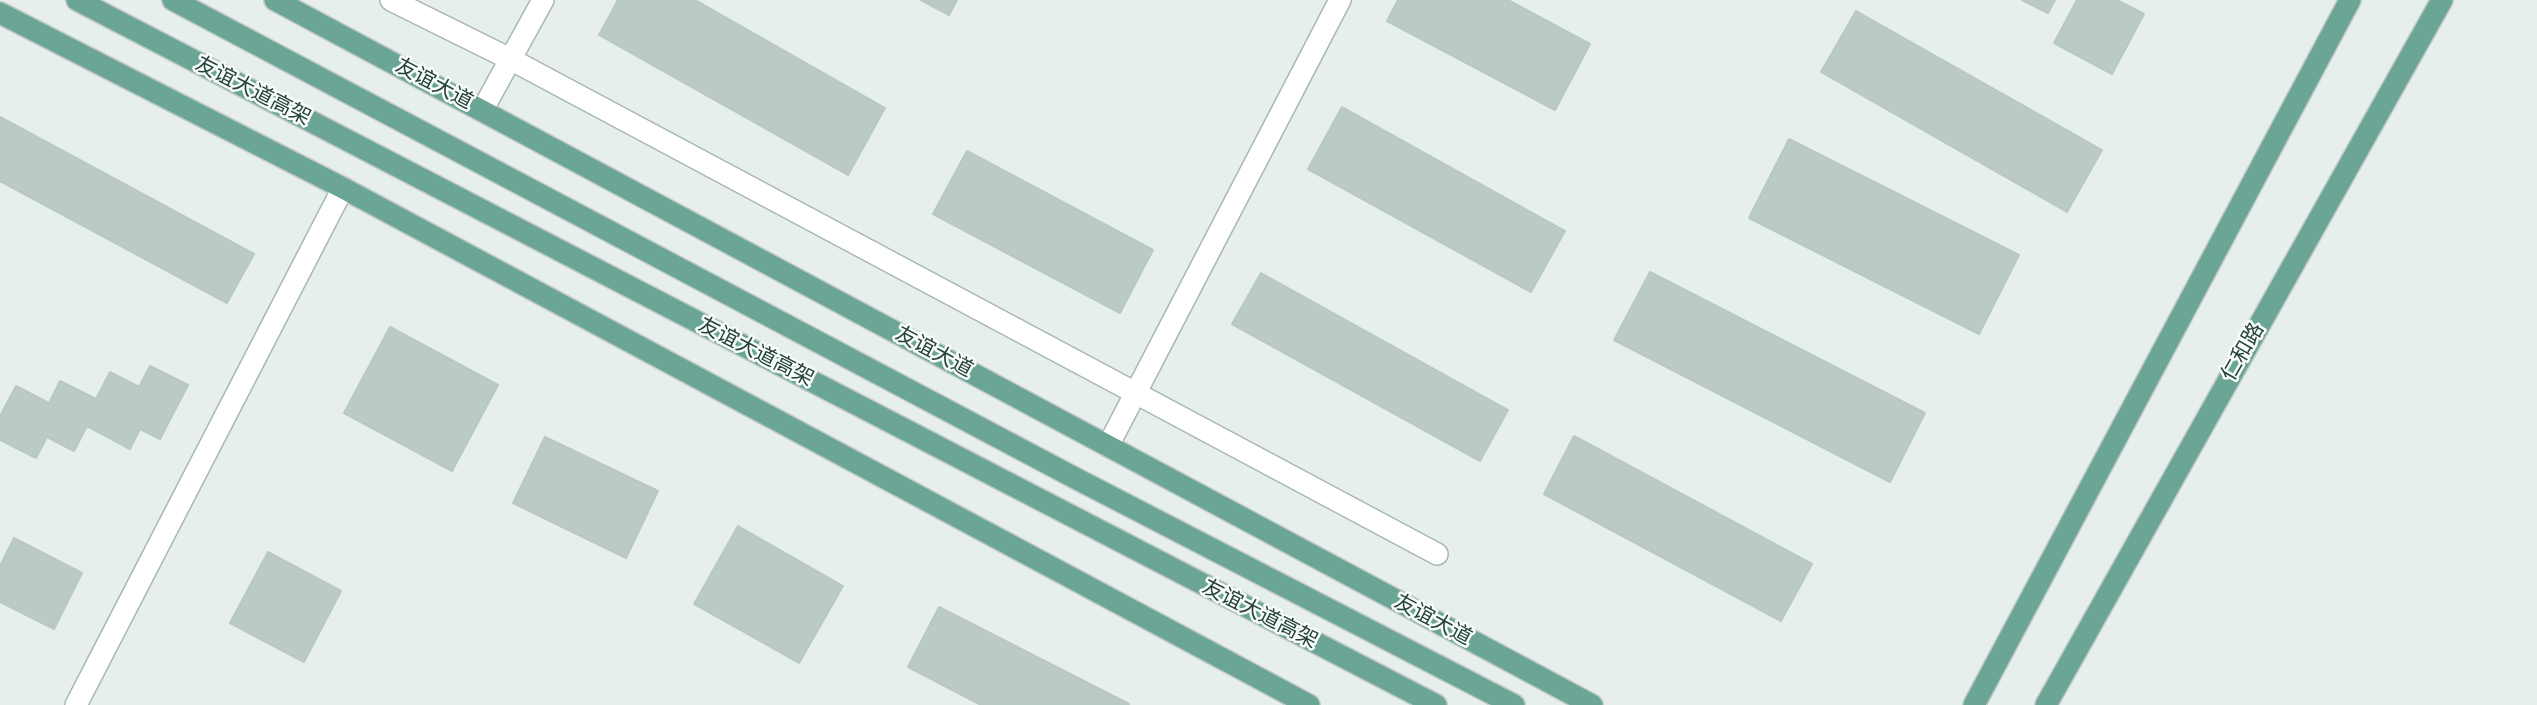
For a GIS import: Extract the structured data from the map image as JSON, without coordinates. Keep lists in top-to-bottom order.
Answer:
{
  "streets": {
    "main road": ["友谊大道", "友谊大道高架", "仁和路"]
  }
}
